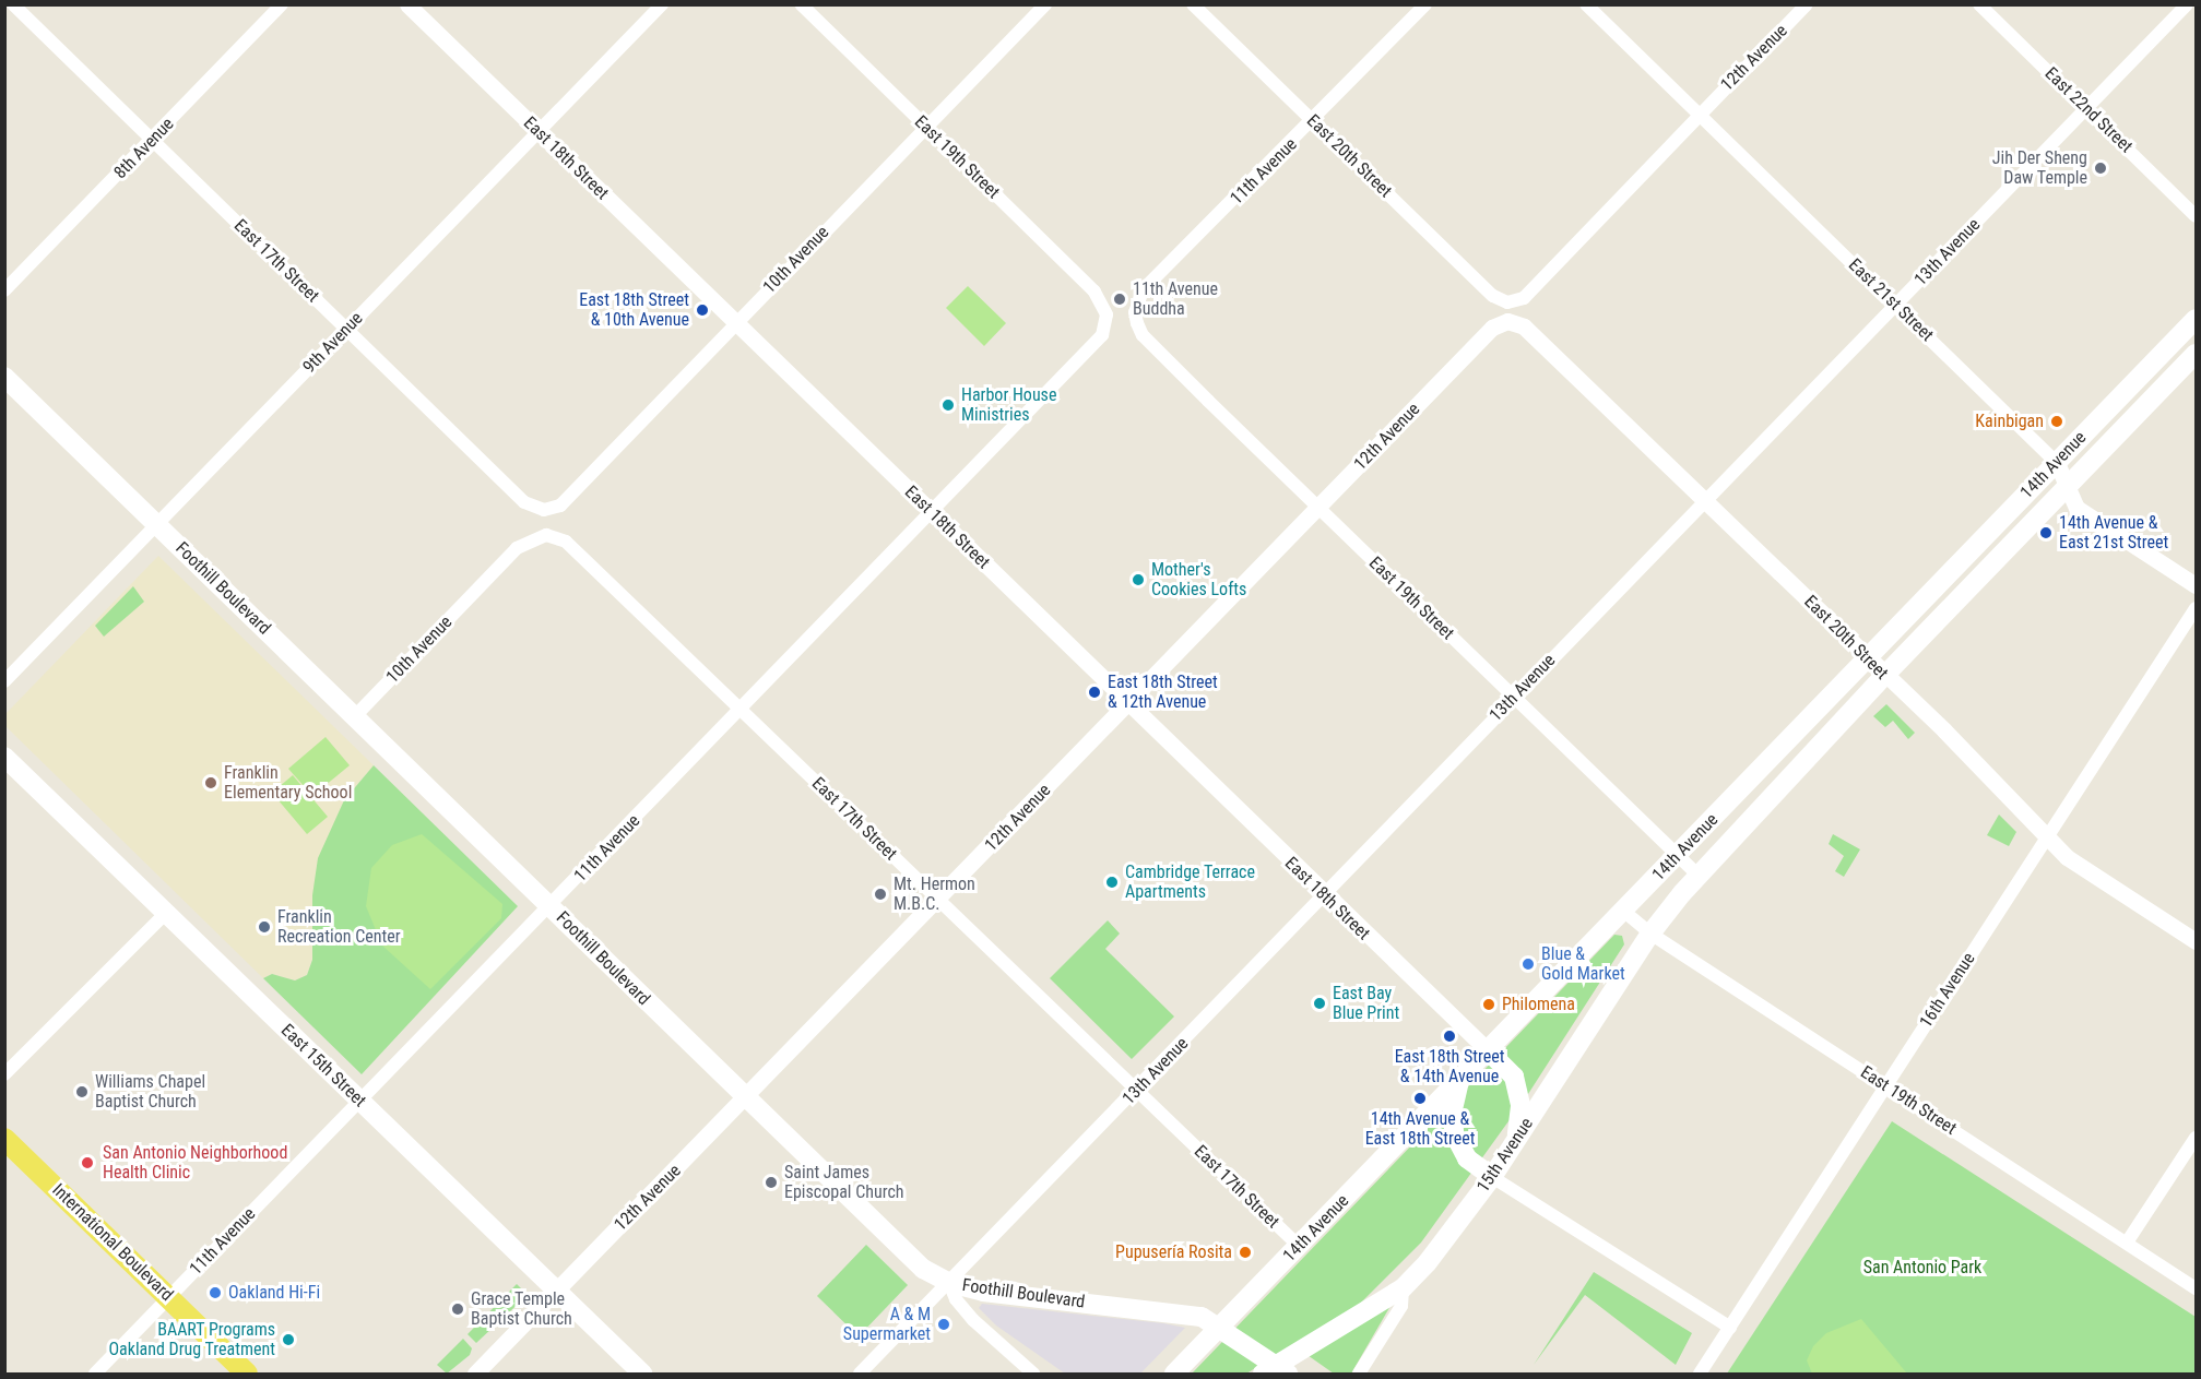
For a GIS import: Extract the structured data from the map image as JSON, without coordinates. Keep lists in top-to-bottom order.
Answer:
{
  "streets": {
    "main road": [
      "14th Avenue",
      "Foothill Boulevard",
      "East 15th Street",
      "15th Avenue",
      "International Boulevard"
    ],
    "street": [
      "12th Avenue",
      "East 22nd Street",
      "8th Avenue",
      "East 20th Street",
      "East 19th Street",
      "East 18th Street",
      "11th Avenue",
      "13th Avenue",
      "10th Avenue",
      "East 17th Street",
      "East 21st Street",
      "9th Avenue",
      "16th Avenue"
    ]
  },
  "crossings": [
    ["12th Avenue", "East 20th Street"],
    ["12th Avenue", "East 19th Street"],
    ["12th Avenue", "East 18th Street"],
    ["12th Avenue", "East 17th Street"],
    ["12th Avenue", "East 21st Street"],
    ["12th Avenue", "Foothill Boulevard"],
    ["12th Avenue", "East 15th Street"],
    ["East 22nd Street", "13th Avenue"],
    ["8th Avenue", "East 17th Street"],
    ["East 20th Street", "11th Avenue"],
    ["East 20th Street", "13th Avenue"],
    ["East 20th Street", "14th Avenue"],
    ["East 20th Street", "16th Avenue"],
    ["East 19th Street", "11th Avenue"],
    ["East 19th Street", "13th Avenue"],
    ["East 19th Street", "10th Avenue"],
    ["East 19th Street", "14th Avenue"],
    ["East 19th Street", "16th Avenue"],
    ["East 19th Street", "15th Avenue"],
    ["East 18th Street", "11th Avenue"],
    ["East 18th Street", "13th Avenue"],
    ["East 18th Street", "10th Avenue"],
    ["East 18th Street", "9th Avenue"],
    ["East 18th Street", "14th Avenue"],
    ["11th Avenue", "East 17th Street"],
    ["11th Avenue", "Foothill Boulevard"],
    ["11th Avenue", "East 15th Street"],
    ["11th Avenue", "International Boulevard"],
    ["13th Avenue", "East 17th Street"],
    ["13th Avenue", "East 21st Street"],
    ["13th Avenue", "Foothill Boulevard"],
    ["10th Avenue", "East 17th Street"],
    ["10th Avenue", "Foothill Boulevard"],
    ["East 17th Street", "9th Avenue"],
    ["East 17th Street", "14th Avenue"],
    ["East 21st Street", "14th Avenue"],
    ["9th Avenue", "Foothill Boulevard"],
    ["14th Avenue", "Foothill Boulevard"],
    ["14th Avenue", "15th Avenue"]
  ],
  "parks": ["San Antonio Park"],
  "places": [
    "Jih Der Sheng Daw Temple",
    "11th Avenue Buddha",
    "East 18th Street & 10th Avenue",
    "Harbor House Ministries",
    "Kainbigan",
    "14th Avenue & East 21st Street",
    "Mother's Cookies Lofts",
    "East 18th Street & 12th Avenue",
    "Franklin Elementary School",
    "Cambridge Terrace Apartments",
    "Mt. Hermon M.B.C.",
    "Franklin Recreation Center",
    "Blue & Gold Market",
    "East Bay Blue Print",
    "Philomena",
    "East 18th Street & 14th Avenue",
    "Williams Chapel Baptist Church",
    "14th Avenue & East 18th Street",
    "San Antonio Neighborhood Health Clinic",
    "Saint James Episcopal Church",
    "Pupusería Rosita",
    "Oakland Hi-Fi",
    "Grace Temple Baptist Church",
    "A & M Supermarket",
    "BAART Programs Oakland Drug Treatment"
  ]
}
